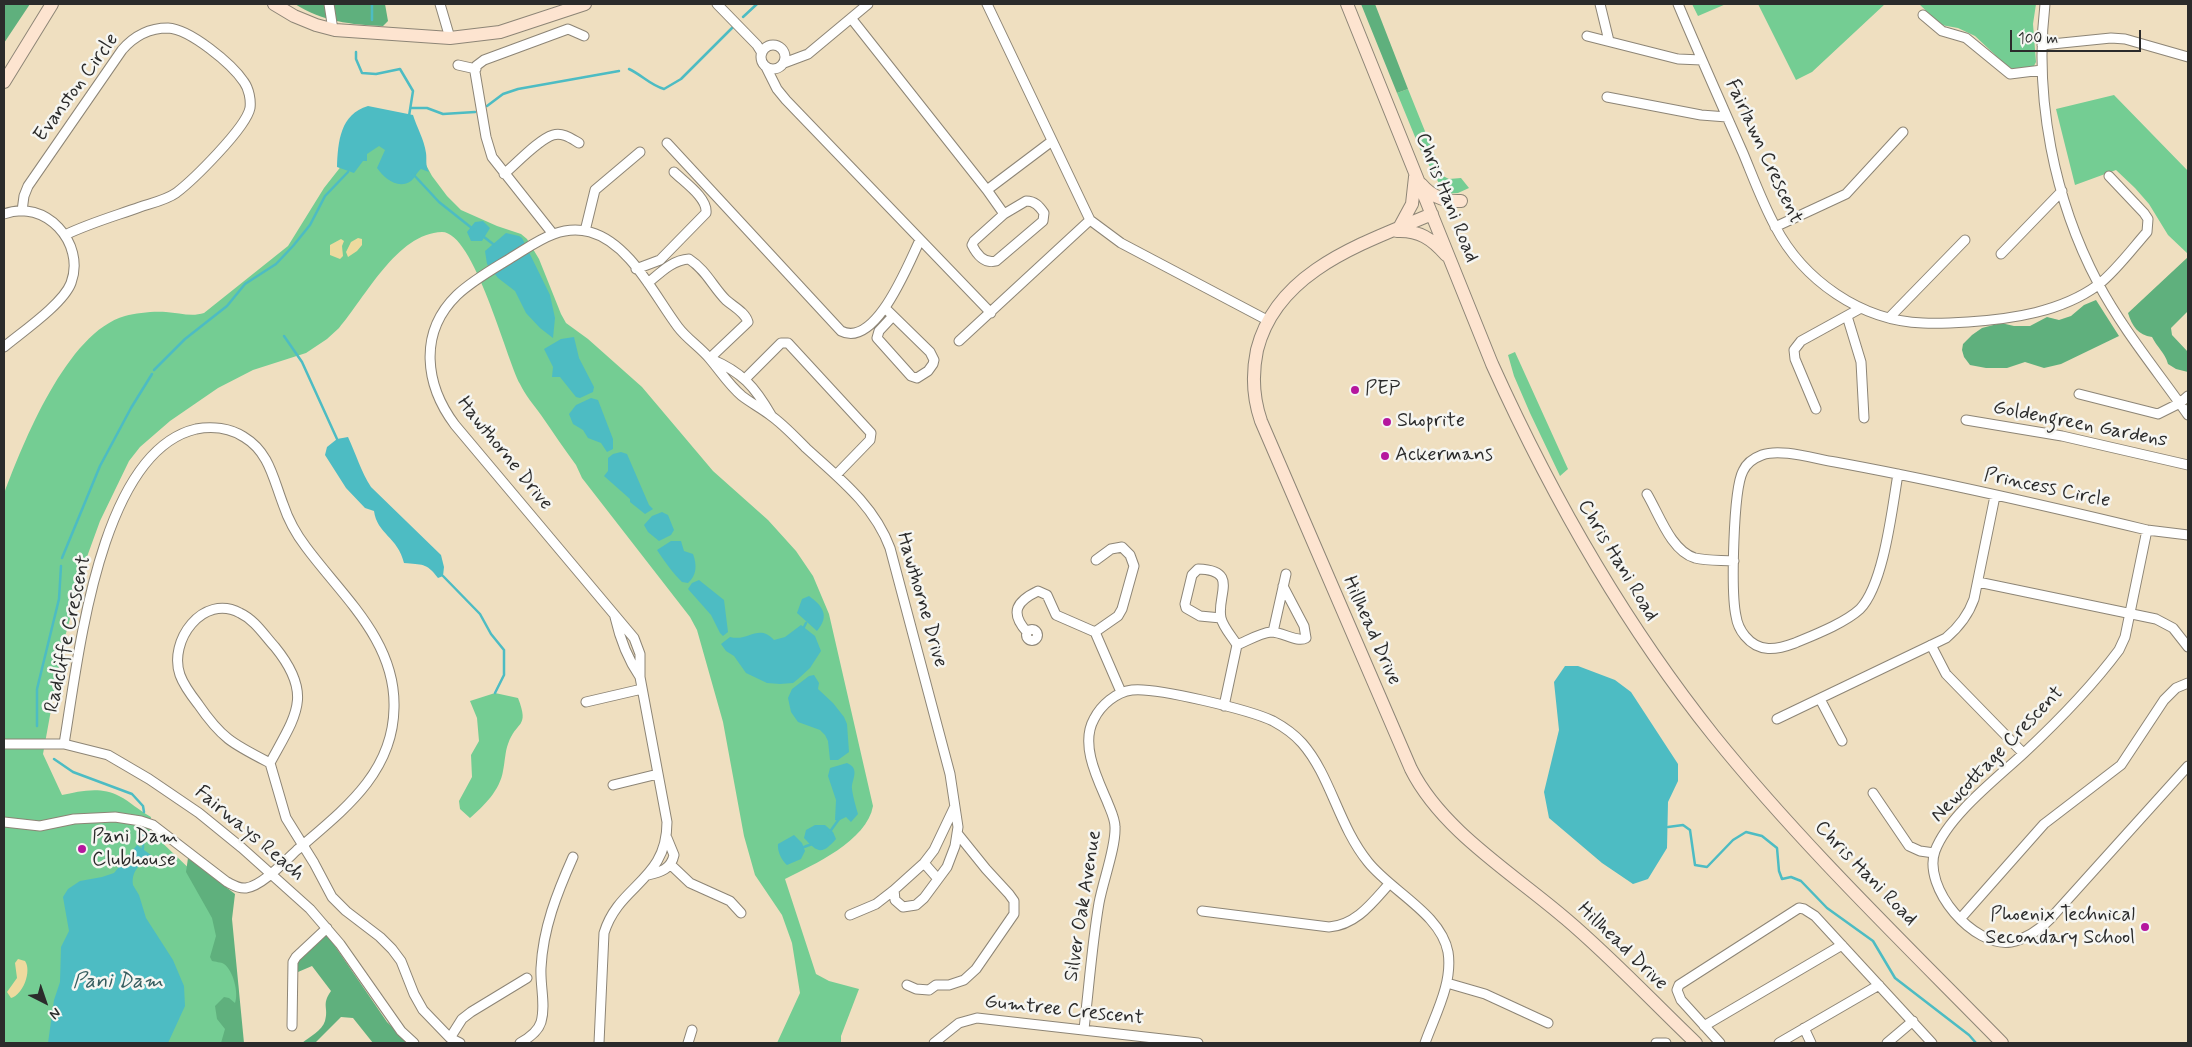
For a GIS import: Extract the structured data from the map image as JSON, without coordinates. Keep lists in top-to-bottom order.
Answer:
{
  "streets": {
    "street": [
      "Evanston Circle",
      "Fairlawn Crescent",
      "Chris Hani Road",
      "Goldengreen Gardens",
      "Hawthorne Drive",
      "Princess Circle",
      "Hillhead Drive",
      "Radcliffe Crescent",
      "Newcottage Crescent",
      "Fairways Reach",
      "Silver Oak Avenue",
      "Gumtree Crescent"
    ]
  },
  "crossings": [
    ["Chris Hani Road", "Hillhead Drive"],
    ["Princess Circle", "Newcottage Crescent"],
    ["Radcliffe Crescent", "Fairways Reach"],
    ["Silver Oak Avenue", "Gumtree Crescent"]
  ],
  "water": ["Pani Dam"],
  "places": [
    "PEP",
    "Shoprite",
    "Ackermans",
    "Pani Dam Clubhouse",
    "Phoenix Technical Secondary School"
  ],
  "scale_bar": "100 m",
  "north": "bottom right"
}
